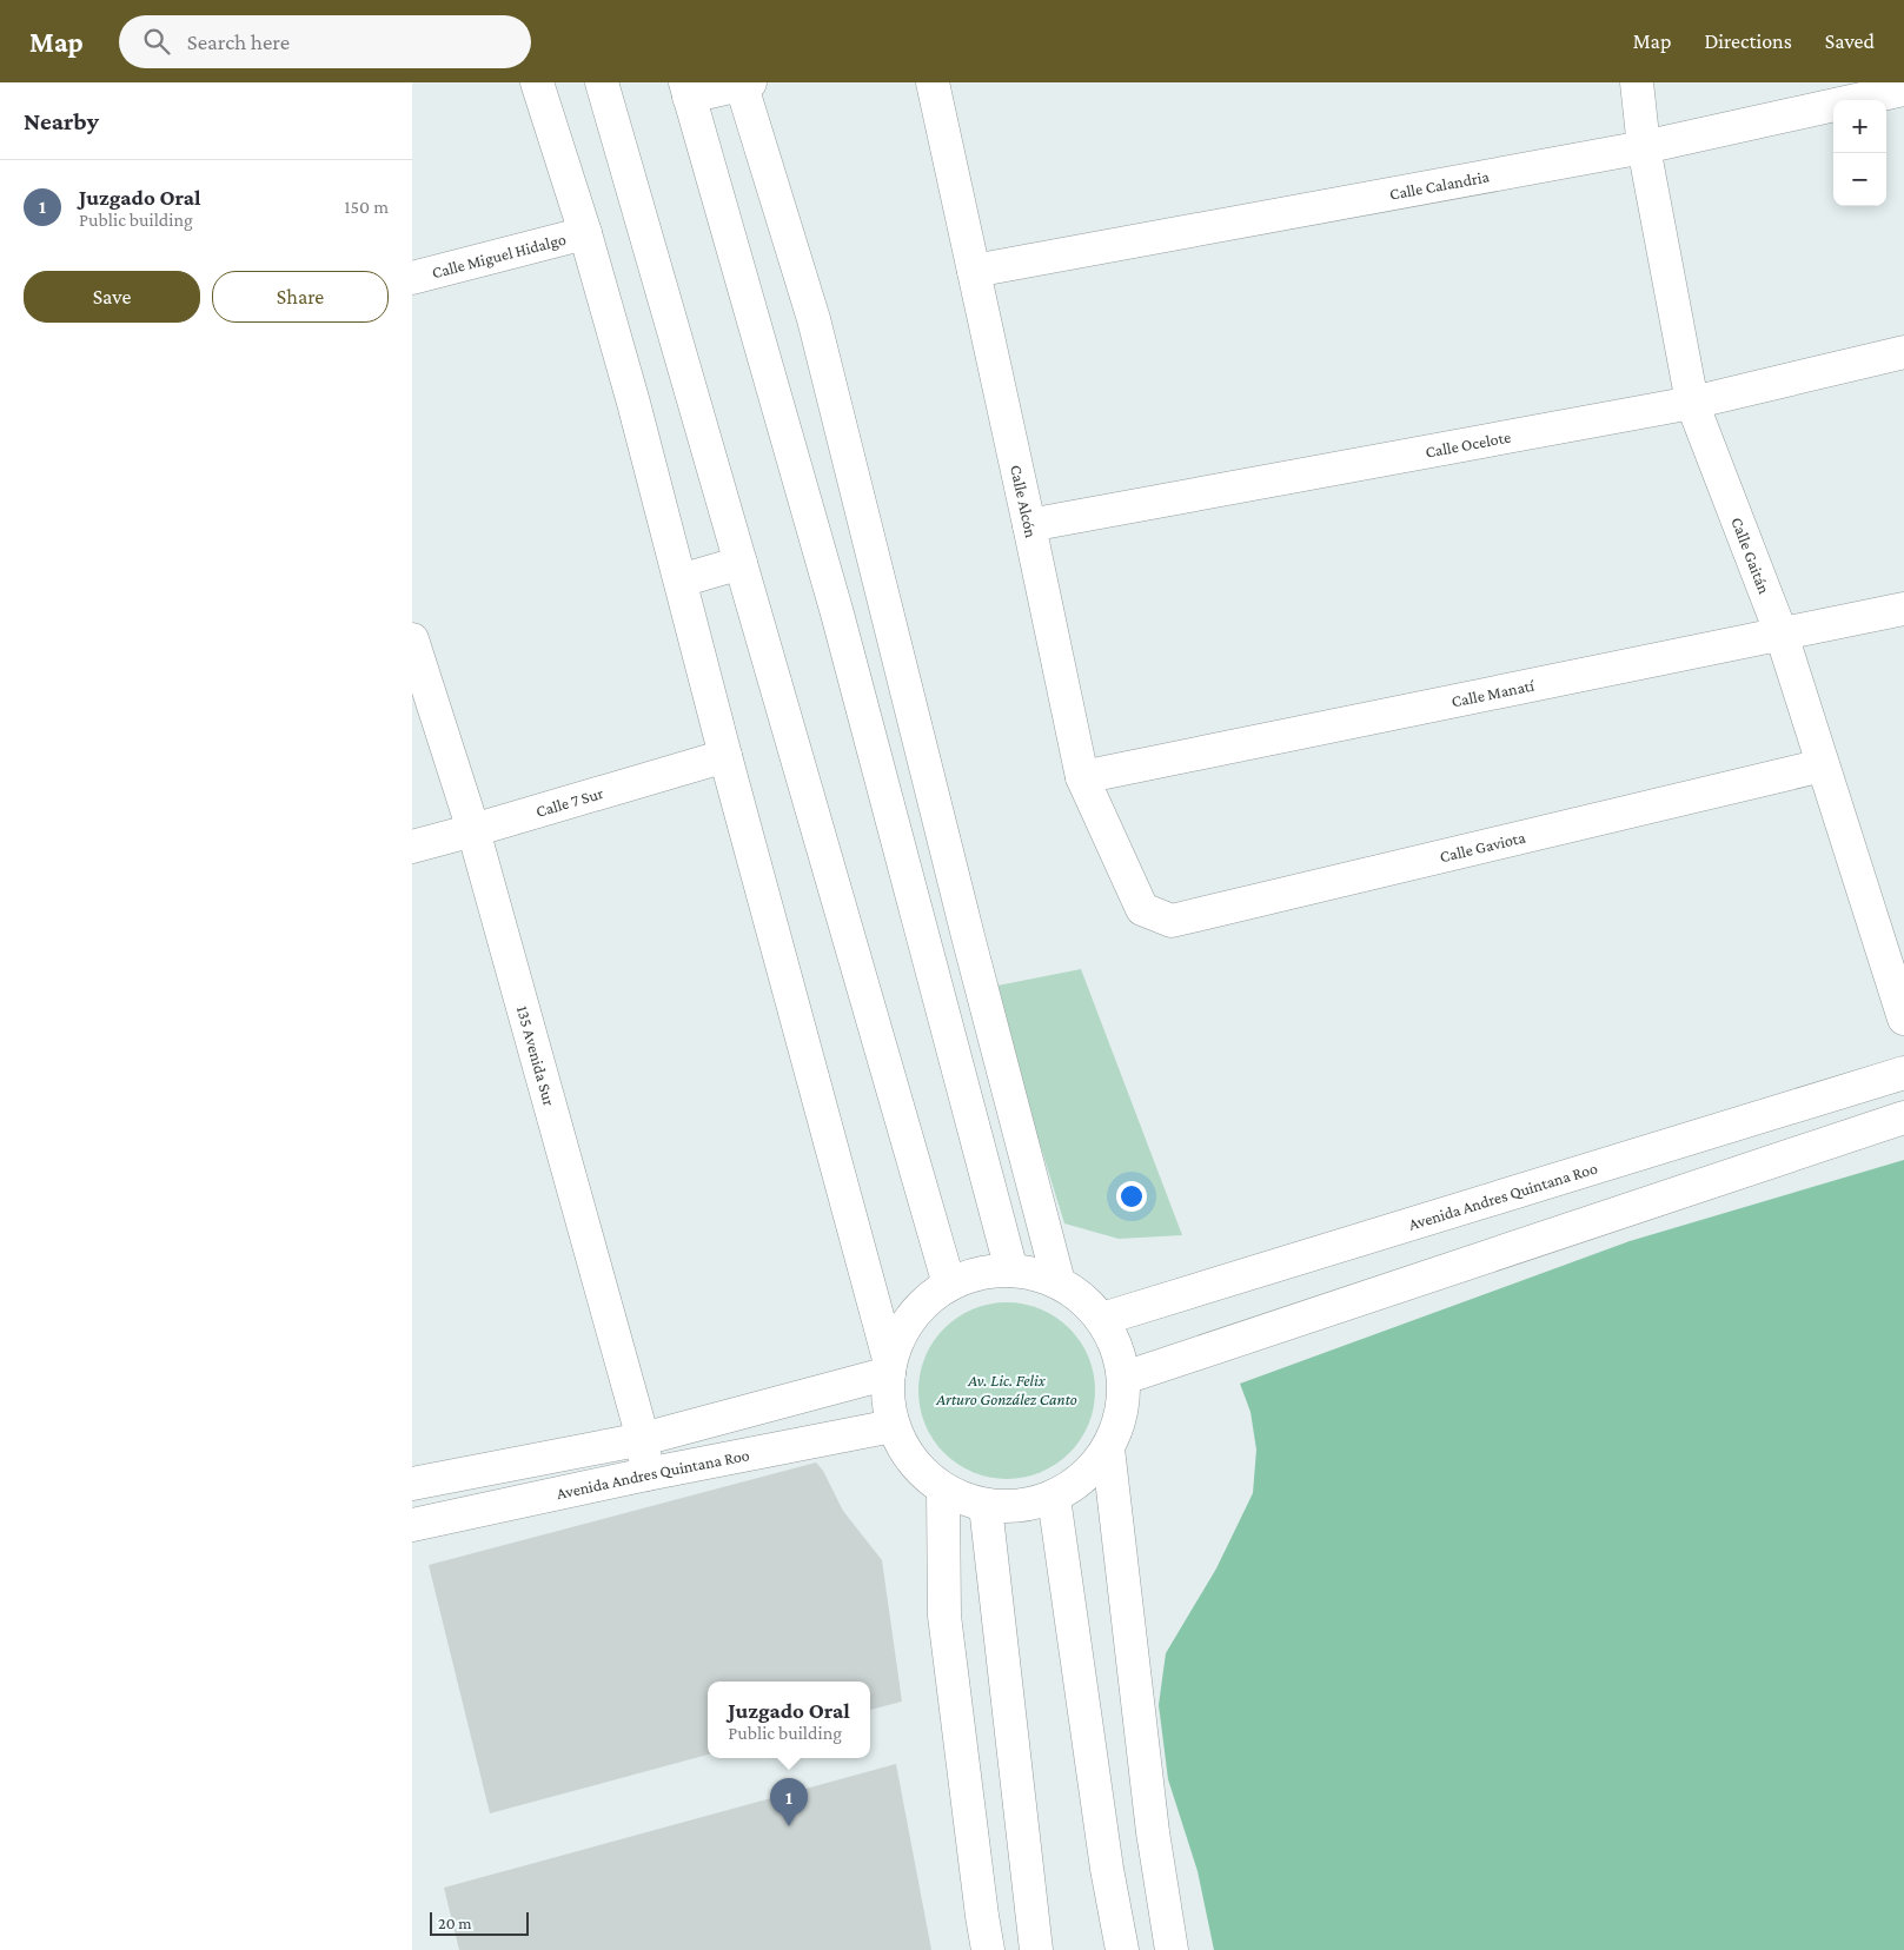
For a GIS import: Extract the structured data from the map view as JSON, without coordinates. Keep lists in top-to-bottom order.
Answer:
{
  "streets": {
    "street": [
      "Calle Calandria",
      "Calle Miguel Hidalgo",
      "Calle Ocelote",
      "Calle Alcón",
      "Calle Gaitán",
      "Calle Manatí",
      "Calle 7 Sur",
      "Calle Gaviota",
      "135 Avenida Sur",
      "Avenida Andres Quintana Roo"
    ]
  },
  "crossings": [
    ["Calle Calandria", "Calle Alcón"],
    ["Calle Calandria", "Calle Gaitán"],
    ["Calle Ocelote", "Calle Alcón"],
    ["Calle Ocelote", "Calle Gaitán"],
    ["Calle Alcón", "Calle Manatí"],
    ["Calle Alcón", "Calle Gaviota"],
    ["Calle Gaitán", "Calle Manatí"],
    ["Calle Gaitán", "Calle Gaviota"],
    ["Calle 7 Sur", "135 Avenida Sur"],
    ["135 Avenida Sur", "Avenida Andres Quintana Roo"]
  ],
  "parks": ["Av. Lic. Felix Arturo González Canto"],
  "scale_bar": "20 m",
  "page": {
    "header": "Map",
    "search": "Search here",
    "nav": ["Map", "Directions", "Saved"],
    "heading": "Nearby",
    "map_buttons": ["+", "−"],
    "list": [
      {
        "mark": "1",
        "name": "Juzgado Oral",
        "note": "Public building",
        "value": "150 m"
      }
    ],
    "buttons": ["Save", "Share"],
    "popup": ["Juzgado Oral", "Public building"],
    "pins": "1",
    "scale": "20 m"
  }
}
